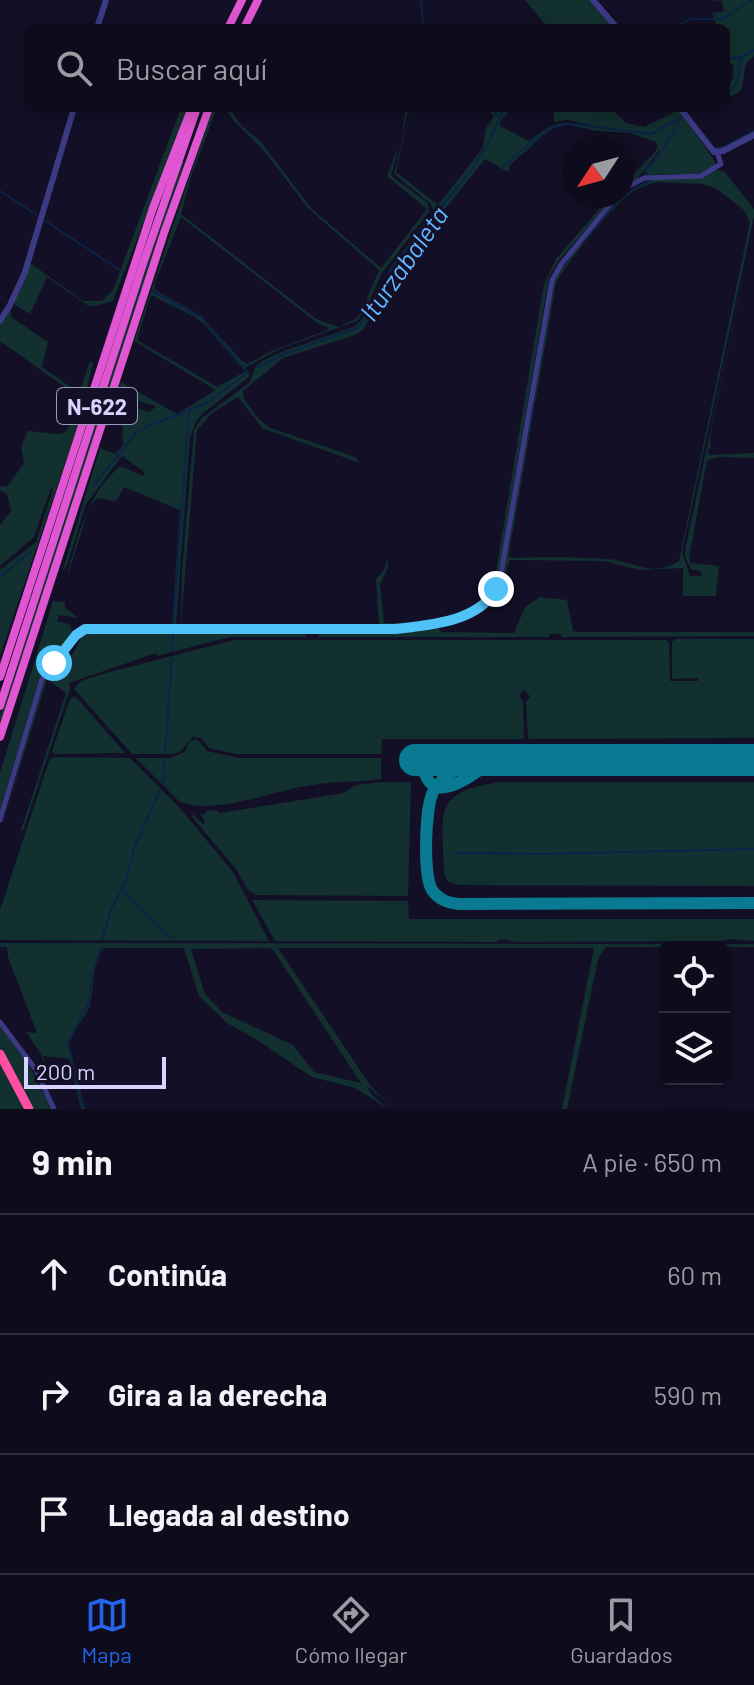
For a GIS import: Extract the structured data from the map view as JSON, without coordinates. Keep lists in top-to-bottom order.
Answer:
{
  "streets": {
    "highway": ["N-622"]
  },
  "water": ["Iturzabaleta"],
  "scale_bar": "200 m",
  "north": "bottom left",
  "page": {
    "search": "Buscar aquí",
    "scale": "200 m",
    "heading": ["9 min", "A pie · 650 m"],
    "list": [
      ["Continúa", "60 m"],
      ["Gira a la derecha", "590 m"],
      "Llegada al destino"
    ],
    "nav": ["Mapa", "Cómo llegar", "Guardados"]
  }
}
